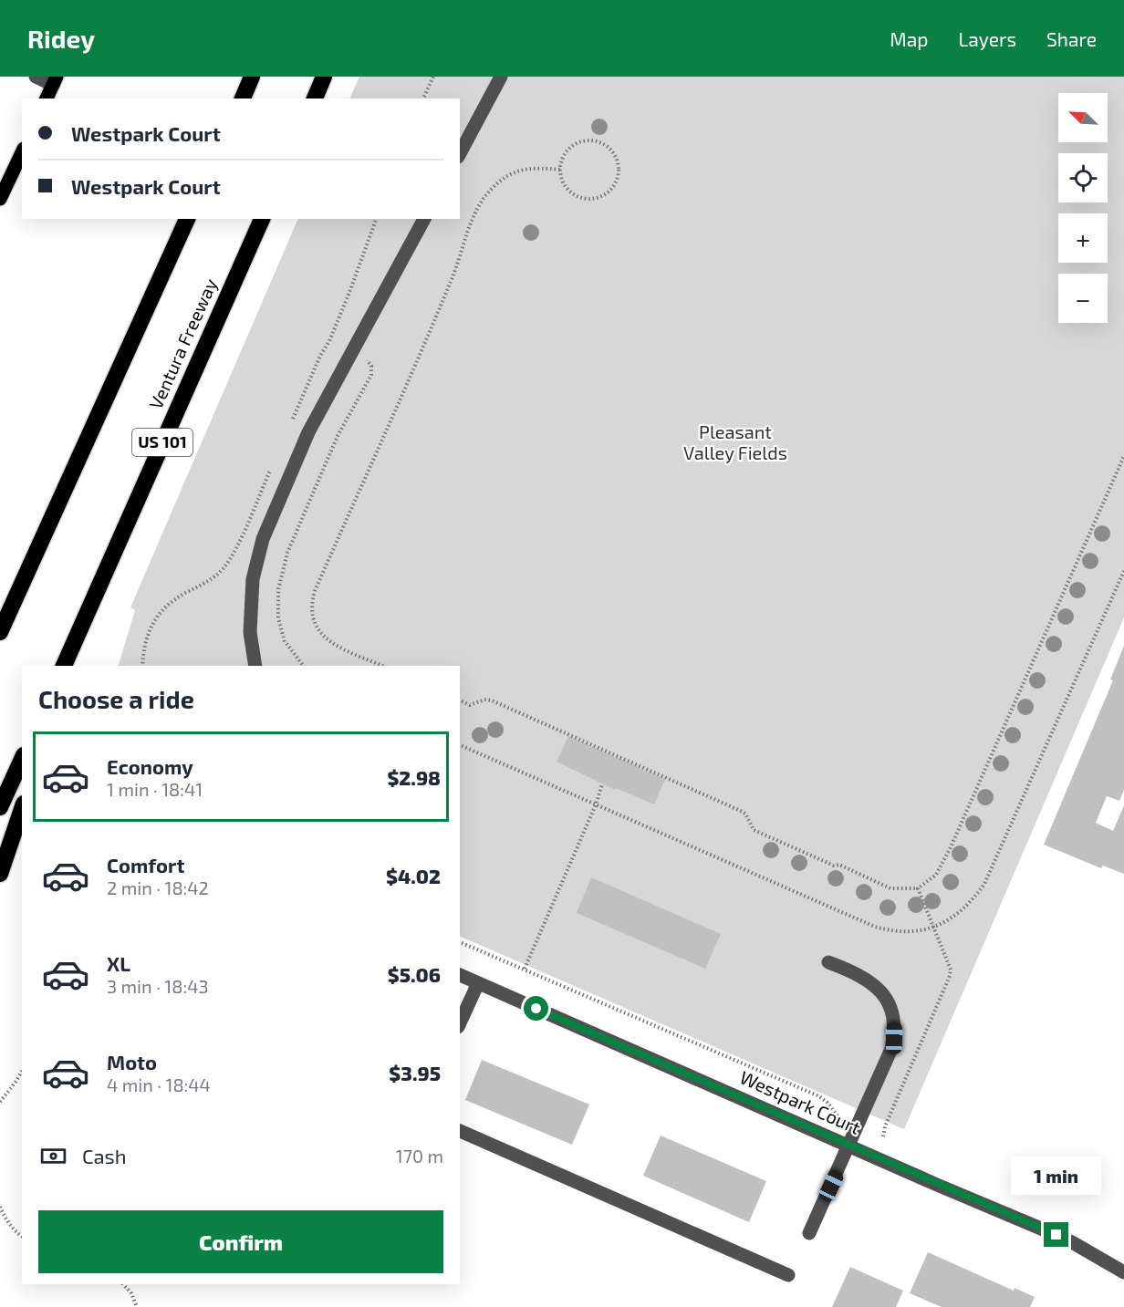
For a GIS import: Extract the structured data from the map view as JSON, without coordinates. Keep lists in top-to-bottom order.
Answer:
{
  "streets": {
    "highway": ["Ventura Freeway", "US 101"],
    "street": ["Westpark Court"]
  },
  "parks": ["Pleasant Valley Fields"],
  "north": "top left",
  "page": {
    "header": "Ridey",
    "nav": ["Map", "Layers", "Share"],
    "map_buttons": ["+", "−"],
    "banner": ["Westpark Court", "Westpark Court"],
    "heading": "Choose a ride",
    "list": [
      {
        "name": "Economy",
        "note": "1 min · 18:41",
        "value": "$2.98"
      },
      {
        "name": "Comfort",
        "note": "2 min · 18:42",
        "value": "$4.02"
      },
      {
        "name": "XL",
        "note": "3 min · 18:43",
        "value": "$5.06"
      },
      {
        "name": "Moto",
        "note": "4 min · 18:44",
        "value": "$3.95"
      }
    ],
    "pay": ["Cash", "170 m"],
    "bubble": "1 min",
    "buttons": "Confirm"
  }
}
